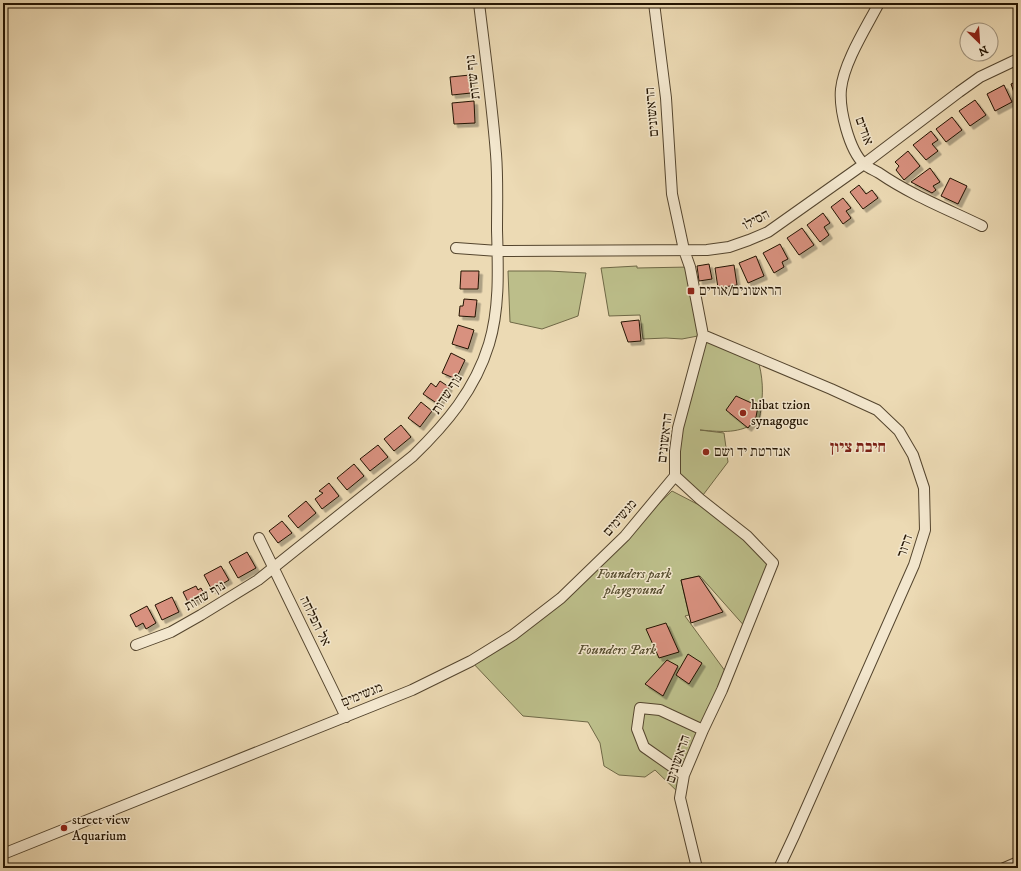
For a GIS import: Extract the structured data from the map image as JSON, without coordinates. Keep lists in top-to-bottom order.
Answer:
{
  "streets": {
    "street": [
      "נוף שדות",
      "הראשונים",
      "אודים",
      "הסילו",
      "מגשימים",
      "דרור",
      "אל הפלחה"
    ]
  },
  "crossings": [
    ["נוף שדות", "הסילו"],
    ["נוף שדות", "אל הפלחה"],
    ["הראשונים", "הסילו"],
    ["הראשונים", "מגשימים"],
    ["הראשונים", "דרור"],
    ["אודים", "הסילו"],
    ["מגשימים", "אל הפלחה"]
  ],
  "districts": ["חיבת ציון"],
  "parks": ["Founders park playground", "Founders Park"],
  "places": {
    "transit": ["הראשונים/אודים"],
    "other": ["hibat tzion synagogue", "אנדרטת יד ושם", "street view Aquarium"]
  },
  "north": "bottom right"
}
